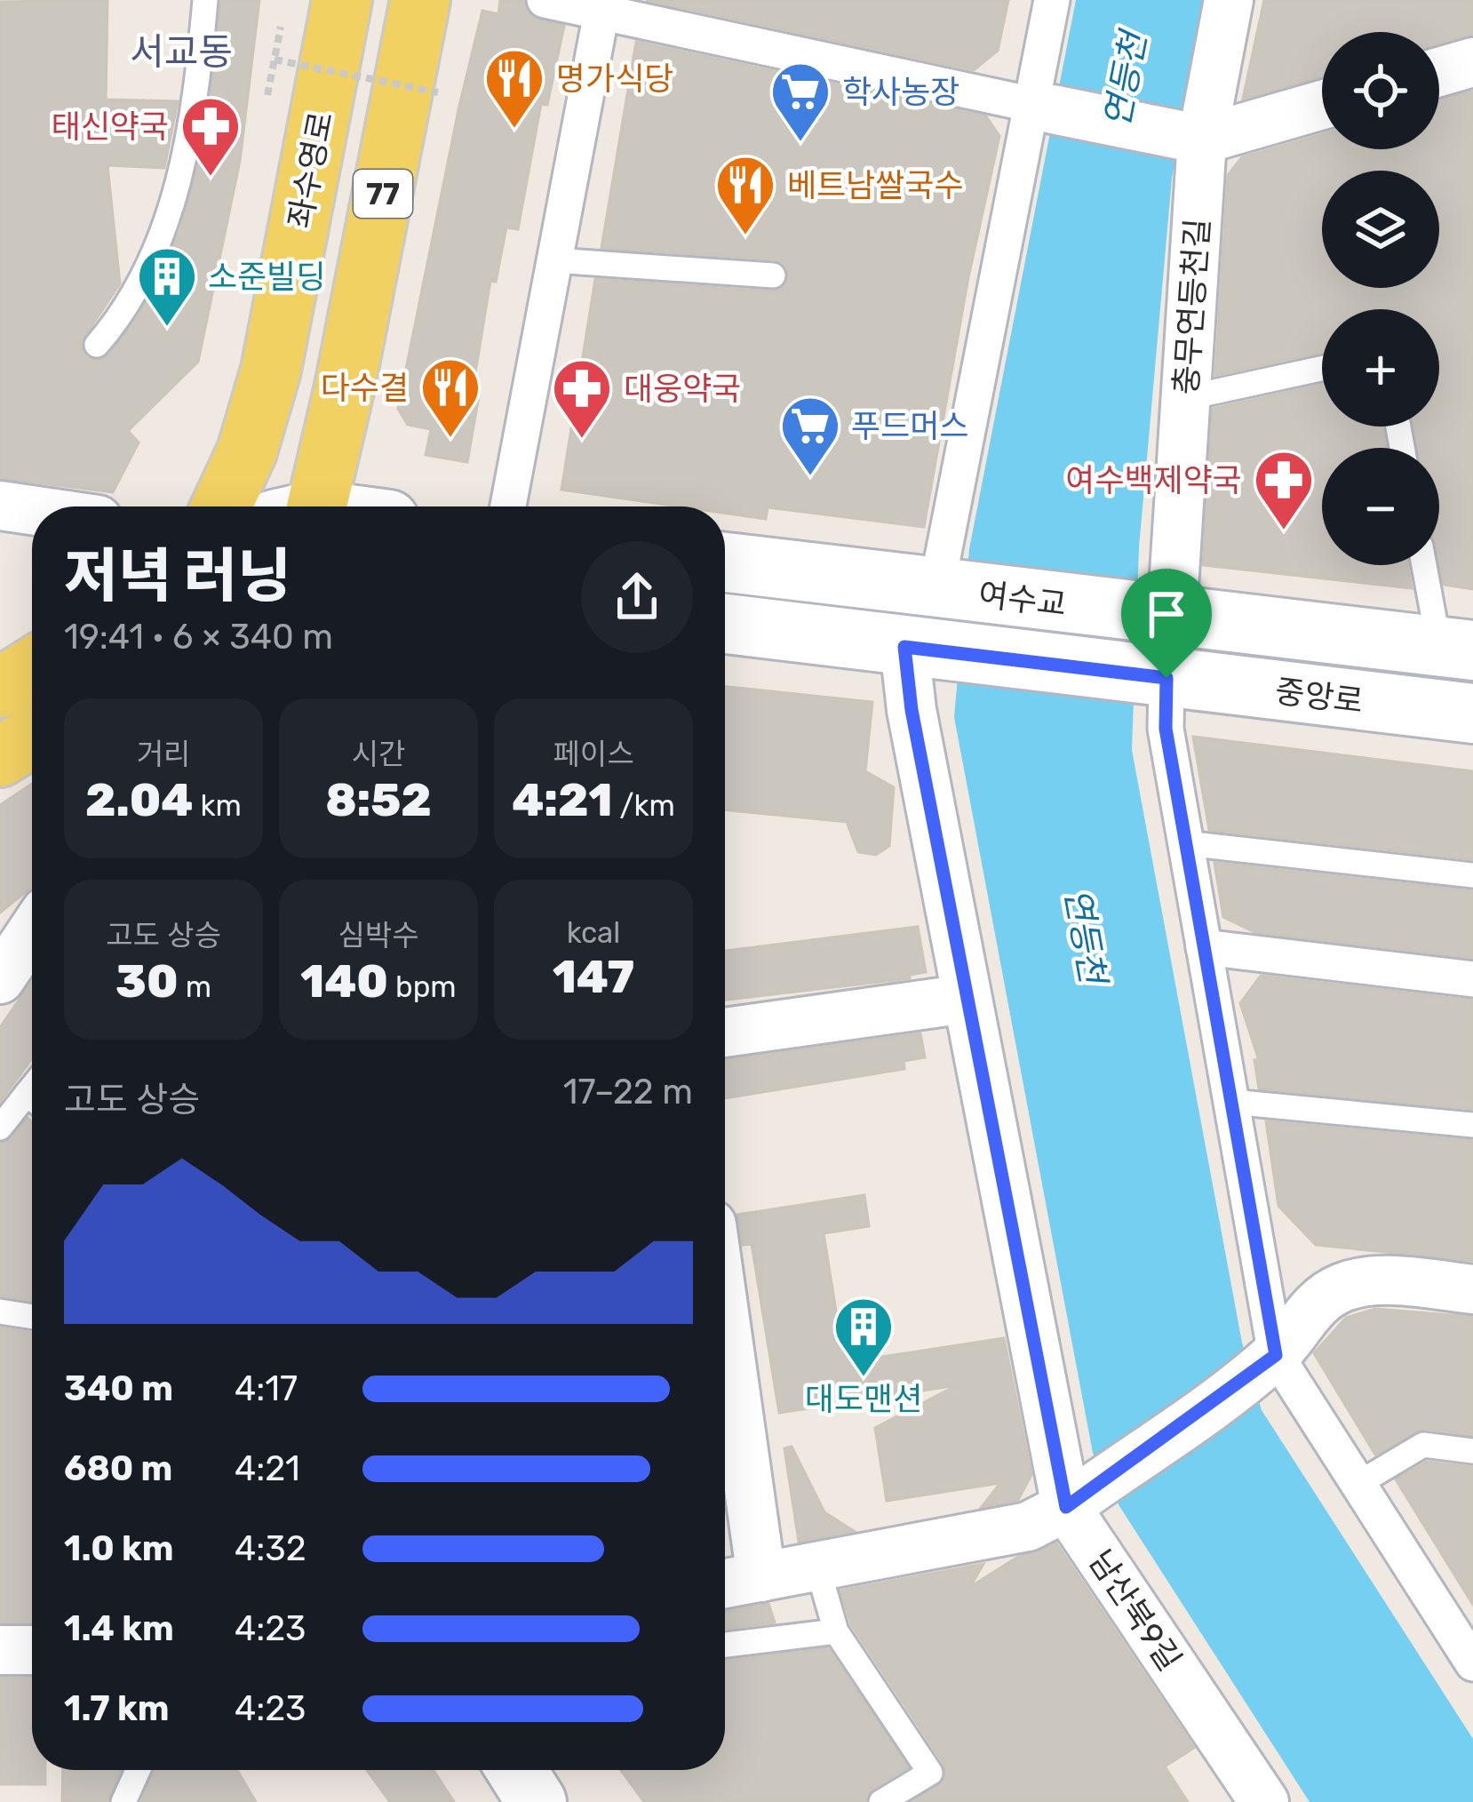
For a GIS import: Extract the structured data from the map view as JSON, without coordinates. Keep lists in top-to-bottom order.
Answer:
{
  "streets": {
    "main road": ["좌수영로", "77"],
    "street": [
      "충무연등천길",
      "여수교",
      "중앙로",
      "남산북9길"
    ]
  },
  "crossings": [
    ["충무연등천길", "여수교"],
    ["여수교", "중앙로"],
    ["여수교", "남산북9길"]
  ],
  "districts": ["서교동"],
  "water": ["연등천"],
  "places": {
    "restaurant": ["명가식당", "베트남쌀국수", "다수결"],
    "supermarket": ["학사농장", "푸드머스"],
    "pharmacy": ["태신약국", "대웅약국", "여수백제약국"],
    "building": ["소준빌딩", "대도맨션"]
  },
  "page": {
    "map_buttons": ["+", "−"],
    "heading": ["저녁 러닝", "19:41 · 6 × 340 m"],
    "stats": [
      ["거리", "2.04 km"],
      ["시간", "8:52"],
      ["페이스", "4:21 /km"],
      ["고도 상승", "30 m"],
      ["심박수", "140 bpm"],
      ["kcal", "147"]
    ],
    "chart": ["고도 상승", "17–22 m"],
    "list": [
      {
        "name": "340 m",
        "note": "4:17"
      },
      {
        "name": "680 m",
        "note": "4:21"
      },
      {
        "name": "1.0 km",
        "note": "4:32"
      },
      {
        "name": "1.4 km",
        "note": "4:23"
      },
      {
        "name": "1.7 km",
        "note": "4:23"
      }
    ]
  }
}
